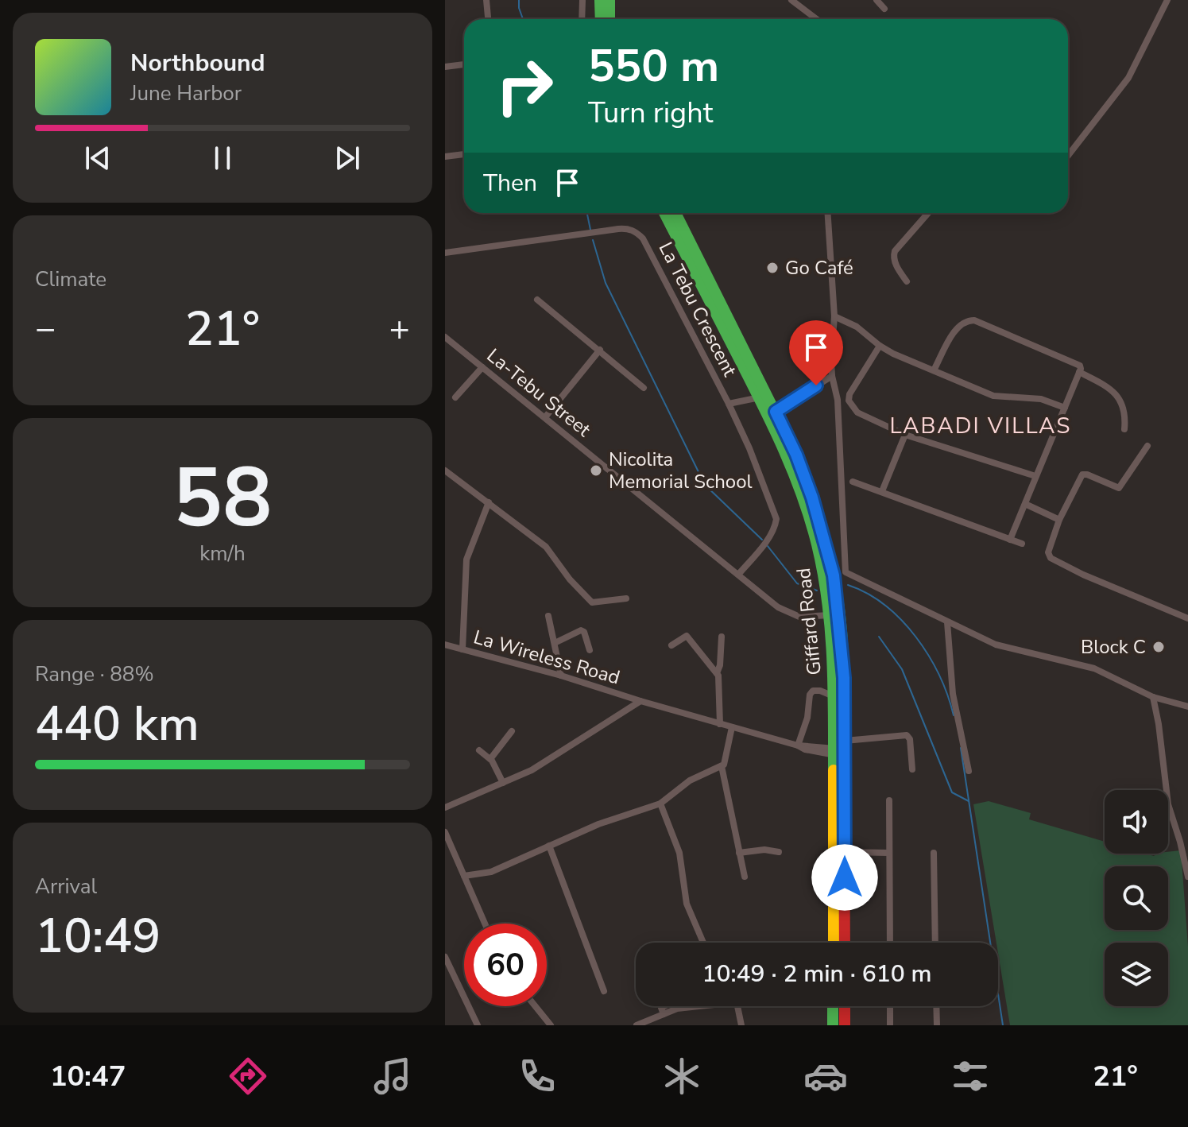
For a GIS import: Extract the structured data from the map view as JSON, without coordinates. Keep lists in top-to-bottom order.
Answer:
{
  "streets": {
    "main road": ["Giffard Road"],
    "street": ["La Tebu Crescent", "La-Tebu Street", "La Wireless Road"]
  },
  "crossings": [
    ["La Tebu Crescent", "La-Tebu Street"],
    ["La-Tebu Street", "Giffard Road"],
    ["Giffard Road", "La Wireless Road"]
  ],
  "districts": ["LABADI VILLAS"],
  "places": ["Go Café", "Nicolita Memorial School", "Block C"],
  "page": {
    "turn": ["550 m", "Turn right"],
    "song": ["Northbound", "June Harbor"],
    "then": "Then",
    "tile": [
      "Climate",
      ["58", "km/h"],
      ["Range · 88%", "440 km"],
      ["Arrival", "10:49"]
    ],
    "heat": ["−", "21°", "+"],
    "limit": "60",
    "trip": "10:49 · 2 min · 610 m",
    "tabs": ["10:47", "21°"]
  }
}
